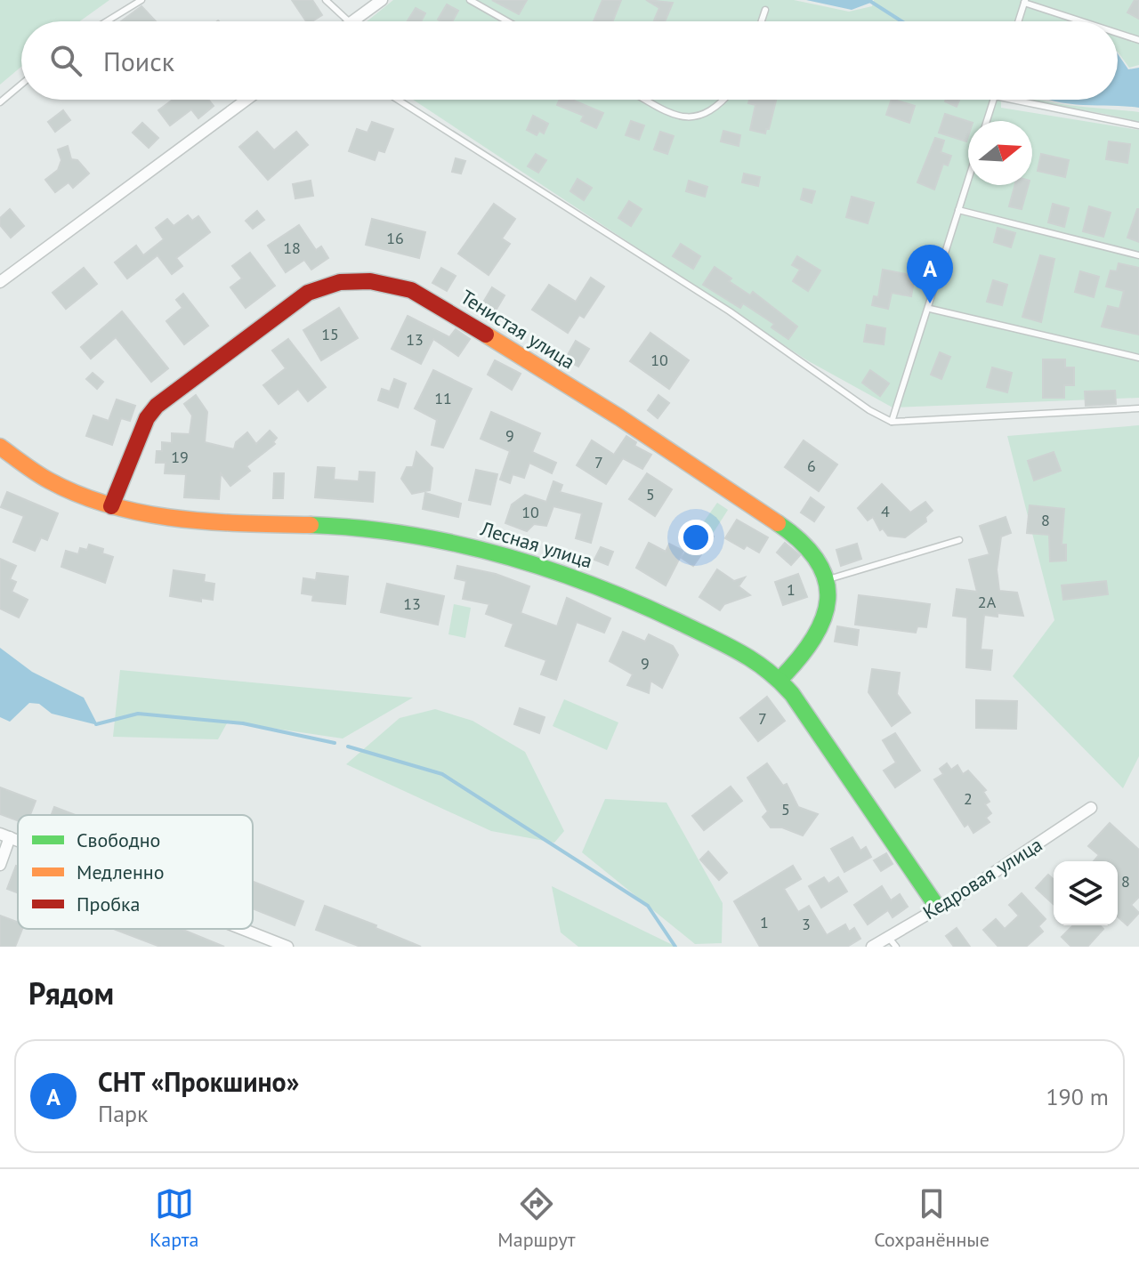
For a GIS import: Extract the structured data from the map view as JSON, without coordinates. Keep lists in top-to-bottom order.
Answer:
{
  "streets": {
    "street": ["Тенистая улица", "Лесная улица", "Кедровая улица"]
  },
  "crossings": [
    ["Тенистая улица", "Лесная улица"],
    ["Лесная улица", "Кедровая улица"]
  ],
  "house_numbers": [
    "16",
    "18",
    "15",
    "13",
    "10",
    "11",
    "9",
    "19",
    "7",
    "6",
    "5",
    "4",
    "10",
    "8",
    "1",
    "2А",
    "13",
    "9",
    "7",
    "2",
    "5",
    "8",
    "1",
    "3"
  ],
  "legend": ["Свободно", "Медленно", "Пробка"],
  "north": "right",
  "page": {
    "search": "Поиск",
    "pins": "A",
    "heading": "Рядом",
    "list": [
      {
        "mark": "A",
        "name": "СНТ «Прокшино»",
        "note": "Парк",
        "value": "190 m"
      }
    ],
    "nav": ["Карта", "Маршрут", "Сохранённые"]
  }
}
